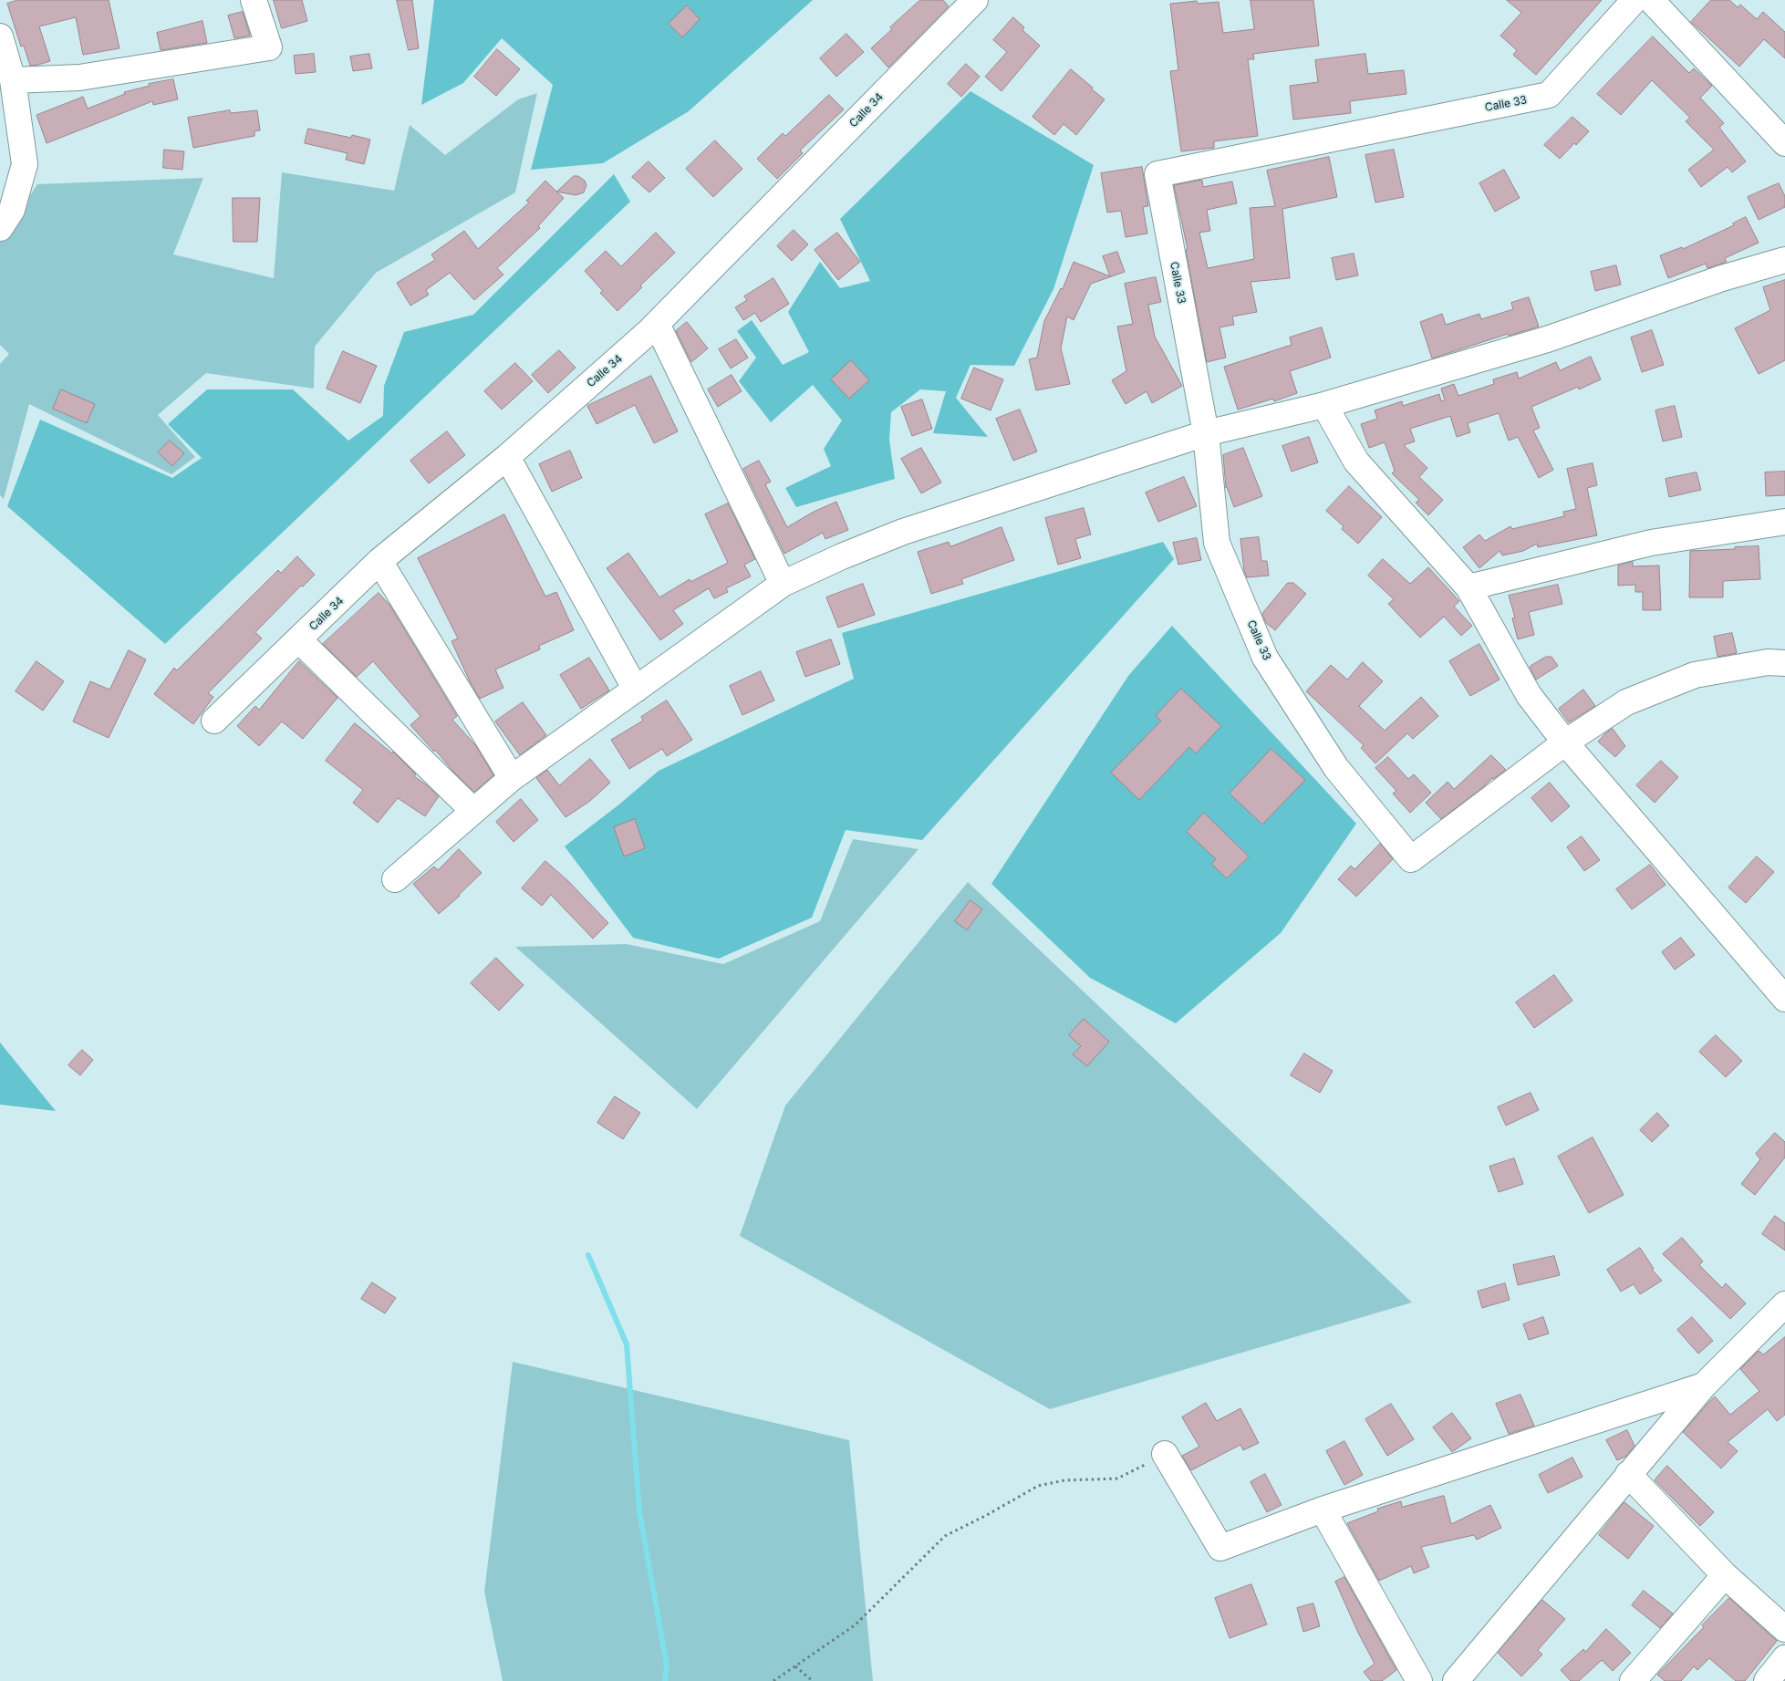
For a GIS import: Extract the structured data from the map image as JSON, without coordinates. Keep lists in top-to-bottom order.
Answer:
{
  "streets": {
    "street": ["Calle 33", "Calle 34"]
  }
}
